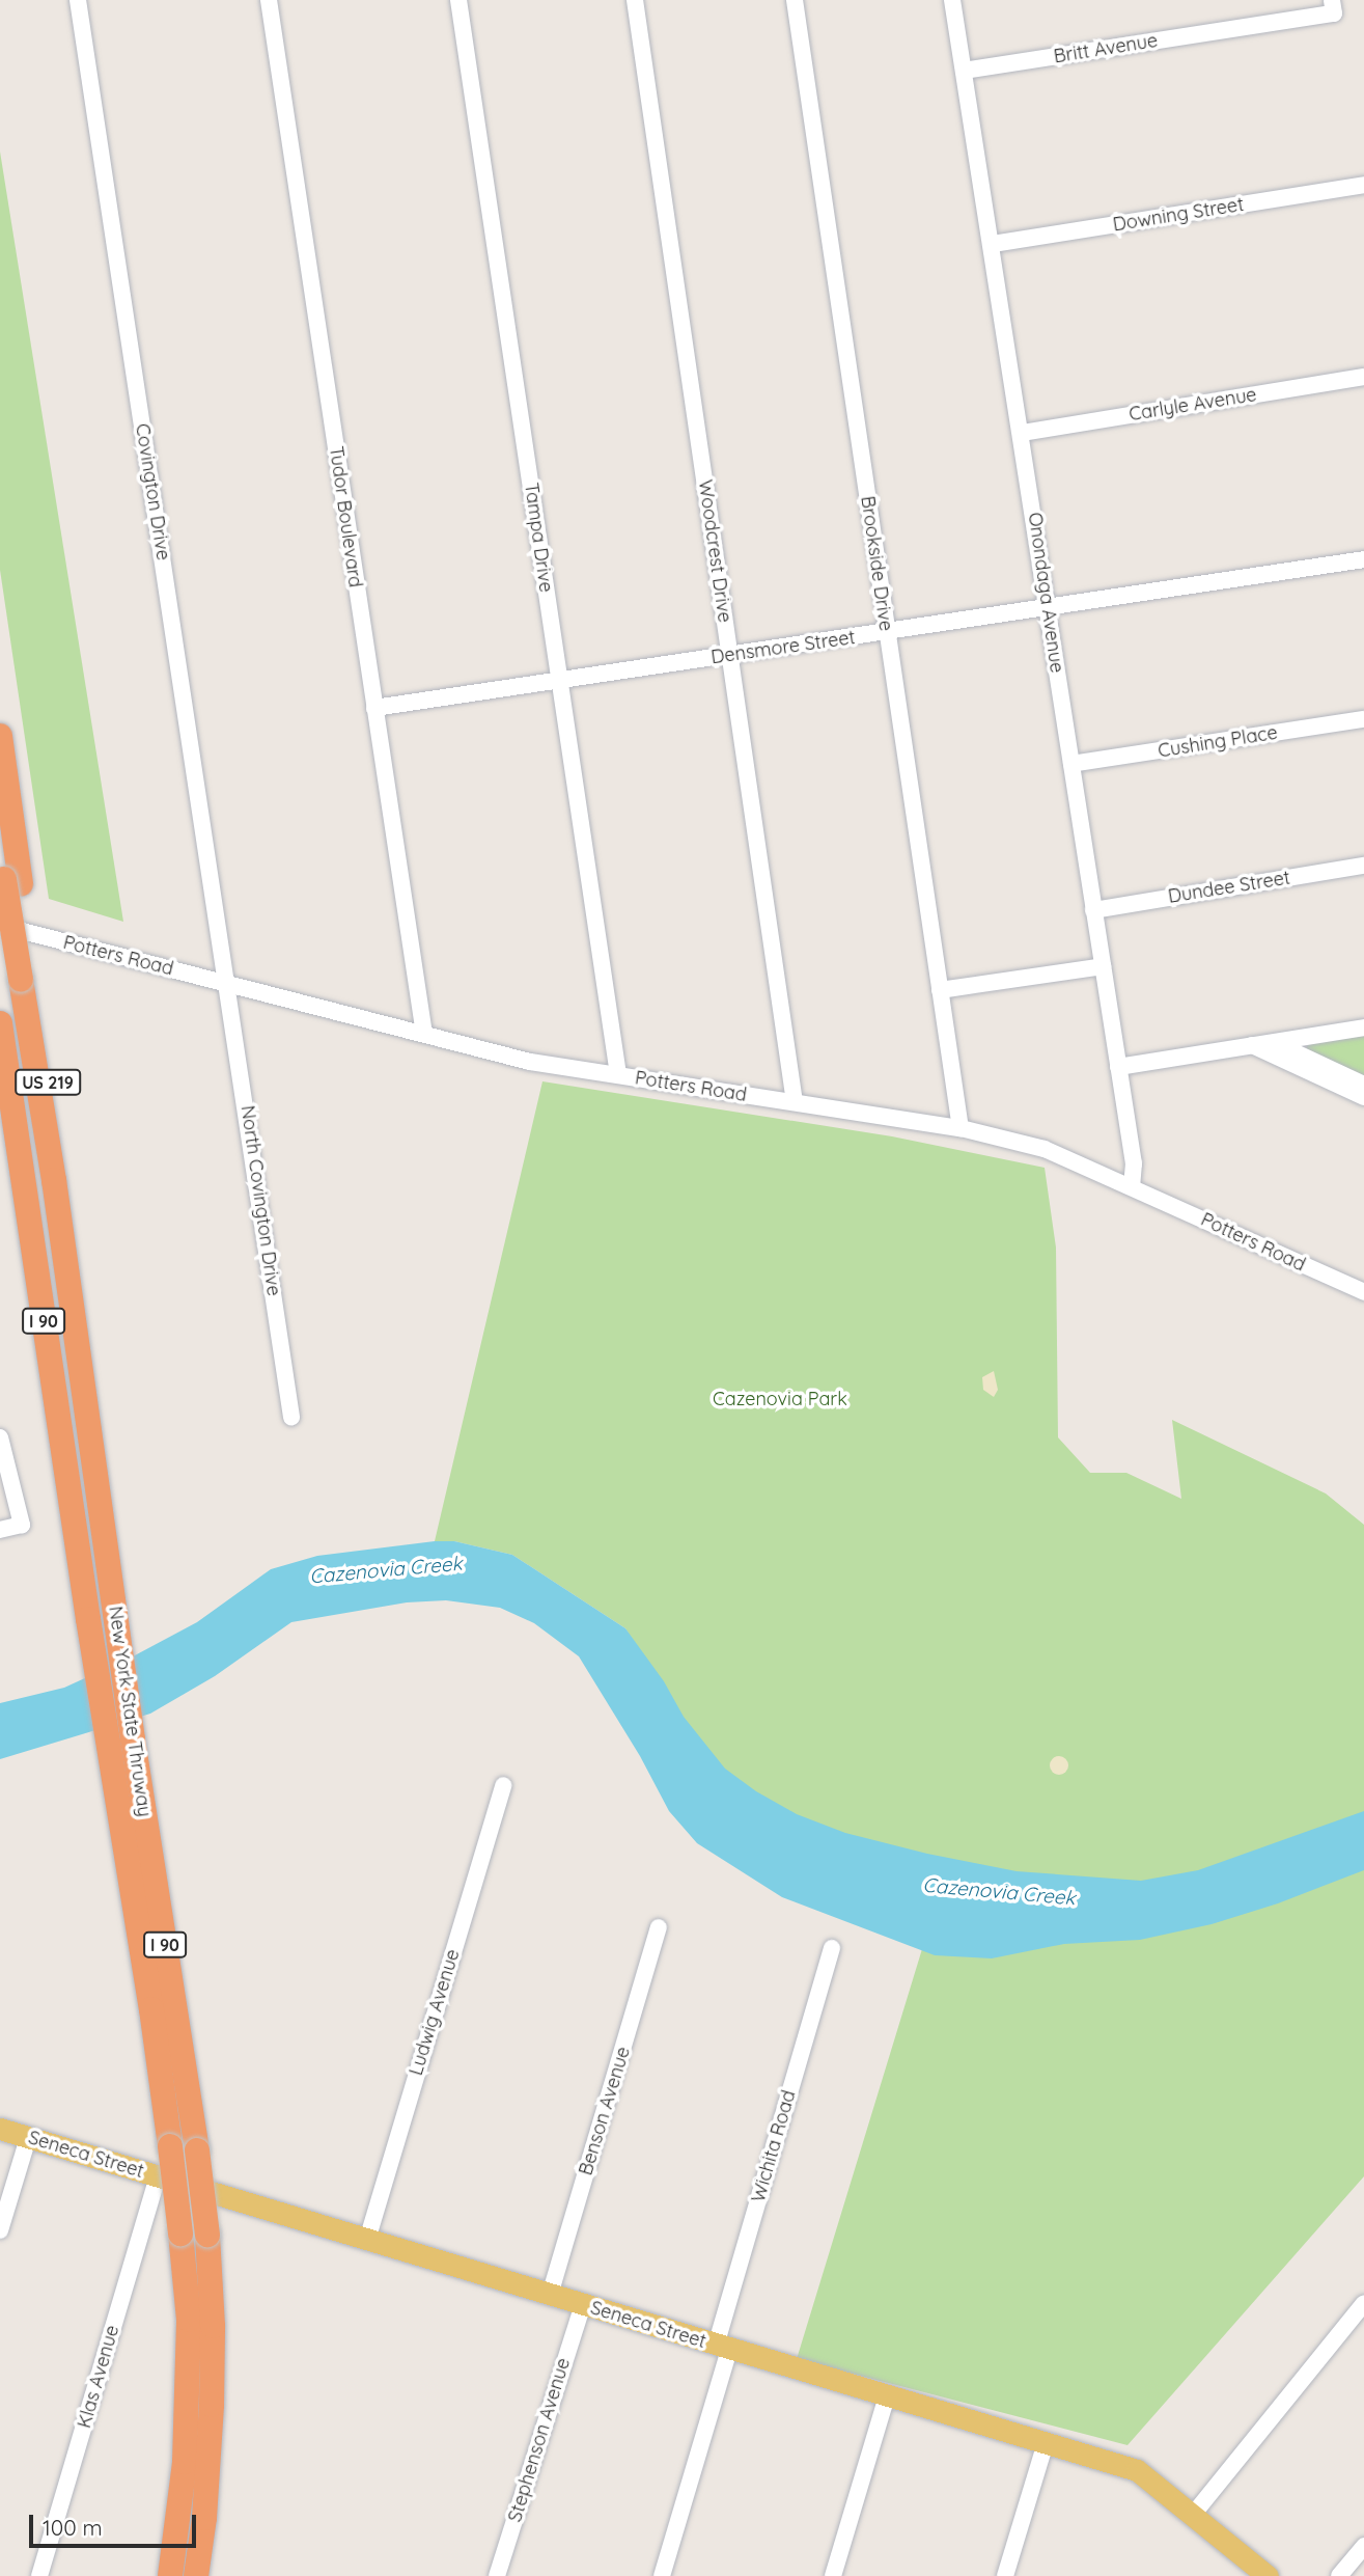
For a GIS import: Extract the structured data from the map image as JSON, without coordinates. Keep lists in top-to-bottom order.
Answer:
{
  "streets": {
    "highway": ["US 219", "I 90", "New York State Thruway"],
    "main road": ["Seneca Street"],
    "street": [
      "Britt Avenue",
      "Downing Street",
      "Carlyle Avenue",
      "Covington Drive",
      "Tudor Boulevard",
      "Tampa Drive",
      "Woodcrest Drive",
      "Brookside Drive",
      "Onondaga Avenue",
      "Densmore Street",
      "Cushing Place",
      "Dundee Street",
      "Potters Road",
      "North Covington Drive",
      "Ludwig Avenue",
      "Benson Avenue",
      "Wichita Road",
      "Klas Avenue",
      "Stephenson Avenue"
    ]
  },
  "crossings": [
    ["Britt Avenue", "Onondaga Avenue"],
    ["Downing Street", "Onondaga Avenue"],
    ["Carlyle Avenue", "Onondaga Avenue"],
    ["Covington Drive", "Potters Road"],
    ["Covington Drive", "North Covington Drive"],
    ["Tudor Boulevard", "Densmore Street"],
    ["Tudor Boulevard", "Potters Road"],
    ["Tampa Drive", "Densmore Street"],
    ["Tampa Drive", "Potters Road"],
    ["Woodcrest Drive", "Densmore Street"],
    ["Woodcrest Drive", "Potters Road"],
    ["Brookside Drive", "Densmore Street"],
    ["Brookside Drive", "Potters Road"],
    ["Onondaga Avenue", "Densmore Street"],
    ["Onondaga Avenue", "Cushing Place"],
    ["Onondaga Avenue", "Dundee Street"],
    ["Onondaga Avenue", "Potters Road"],
    ["Potters Road", "North Covington Drive"],
    ["US 219", "New York State Thruway"],
    ["Ludwig Avenue", "Seneca Street"],
    ["Benson Avenue", "Seneca Street"],
    ["Wichita Road", "Seneca Street"],
    ["Seneca Street", "Klas Avenue"],
    ["Seneca Street", "Stephenson Avenue"]
  ],
  "water": ["Cazenovia Creek"],
  "parks": ["Cazenovia Park"],
  "scale_bar": "100 m"
}
